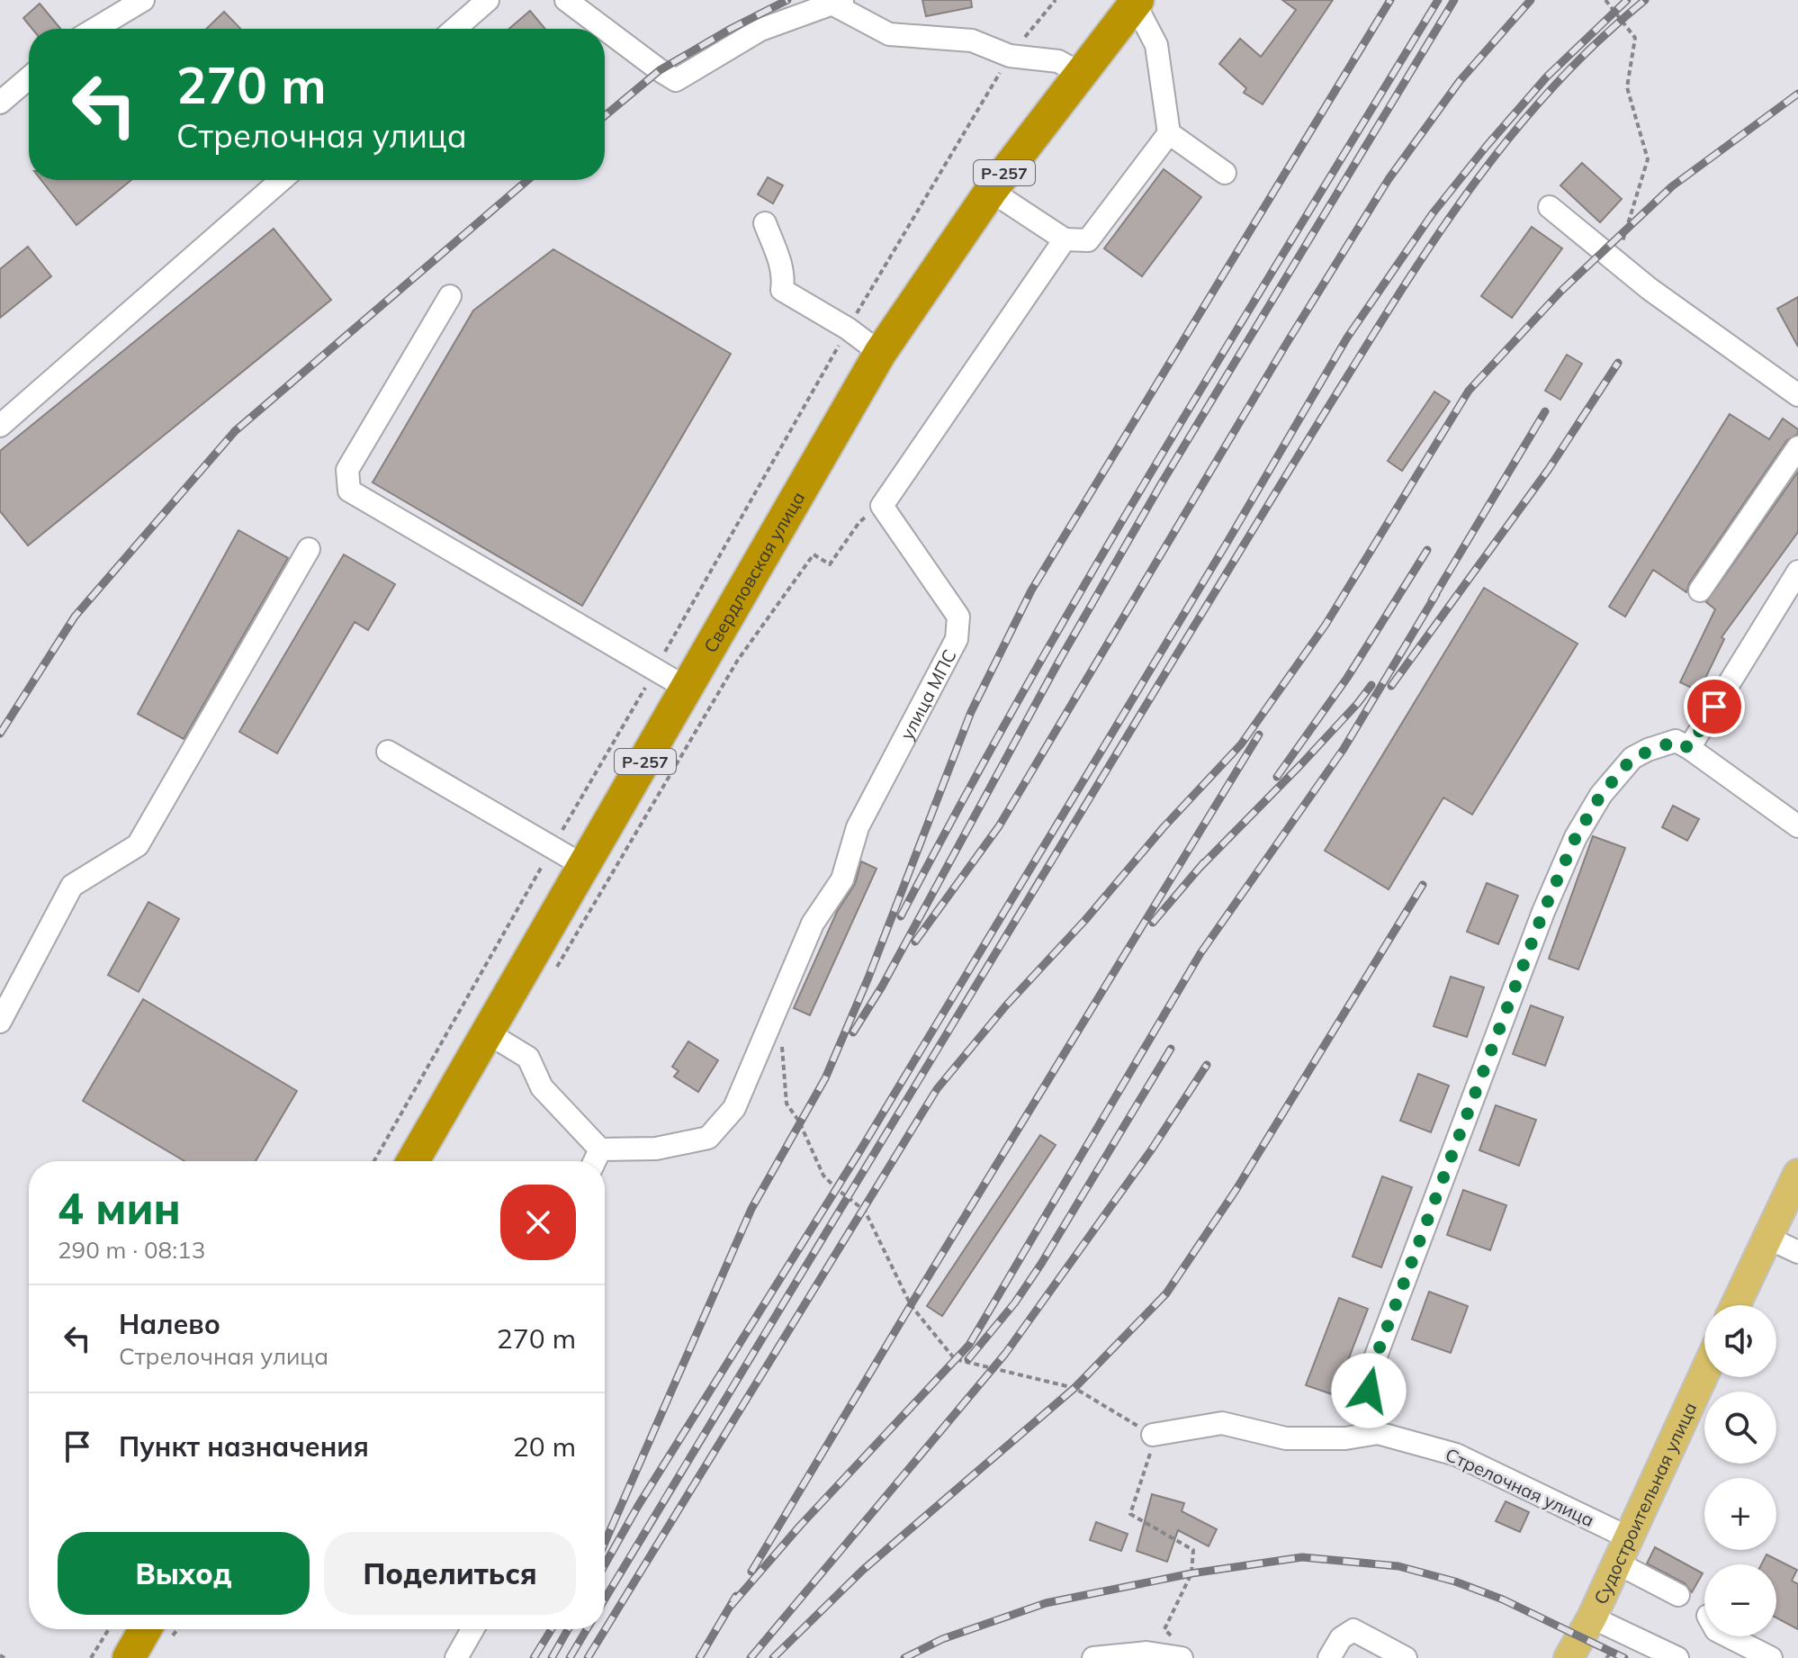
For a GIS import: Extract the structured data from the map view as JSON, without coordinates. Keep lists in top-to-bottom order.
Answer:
{
  "streets": {
    "highway": ["Р-257", "Свердловская улица"],
    "main road": ["Судостроительная улица"],
    "street": ["улица МПС", "Стрелочная улица"]
  },
  "crossings": [
    ["Стрелочная улица", "Судостроительная улица"]
  ],
  "page": {
    "turn": ["270 m", "Стрелочная улица"],
    "heading": ["4 мин", "290 m · 08:13"],
    "list": [
      {
        "name": "Налево",
        "note": "Стрелочная улица",
        "value": "270 m"
      },
      {
        "name": "Пункт назначения",
        "value": "20 m"
      }
    ],
    "map_buttons": ["+", "−"],
    "buttons": ["Выход", "Поделиться"]
  }
}
